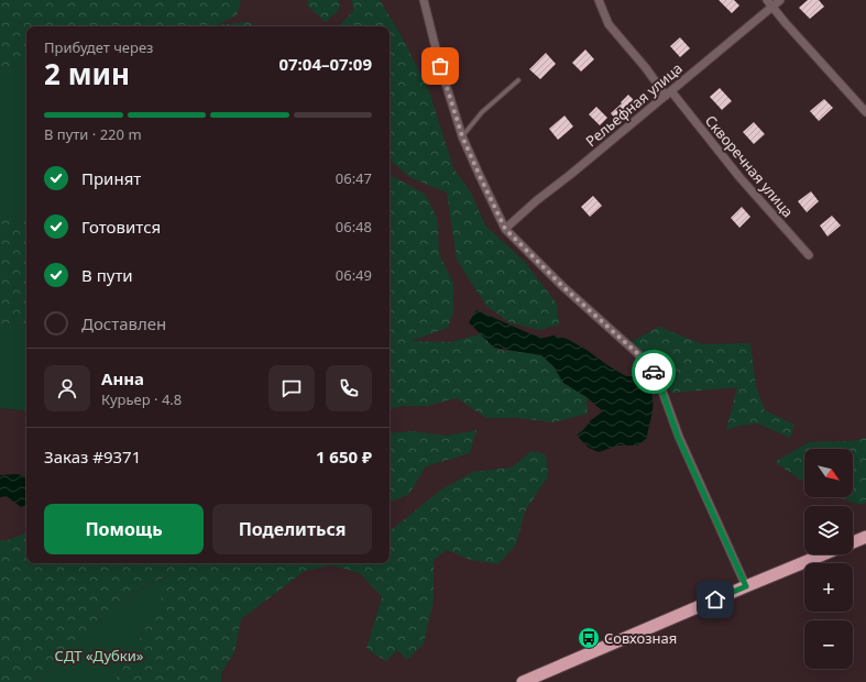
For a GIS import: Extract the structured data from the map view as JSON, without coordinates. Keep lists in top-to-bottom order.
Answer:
{
  "streets": {
    "street": ["Рельефная улица", "Скворечная улица"]
  },
  "crossings": [
    ["Рельефная улица", "Скворечная улица"]
  ],
  "parks": ["СДТ «Дубки»"],
  "places": {
    "bus stop": ["Совхозная"]
  },
  "north": "bottom right",
  "page": {
    "heading": ["2 мин", "Прибудет через", "07:04–07:09"],
    "panel": [
      "Анна",
      "Курьер · 4.8",
      "Заказ #9371",
      "1 650 ₽"
    ],
    "bar": "В пути · 220 m",
    "list": [
      ["Принят", "06:47"],
      ["Готовится", "06:48"],
      ["В пути", "06:49"],
      "Доставлен"
    ],
    "map_buttons": ["+", "−"],
    "buttons": ["Помощь", "Поделиться"]
  }
}
